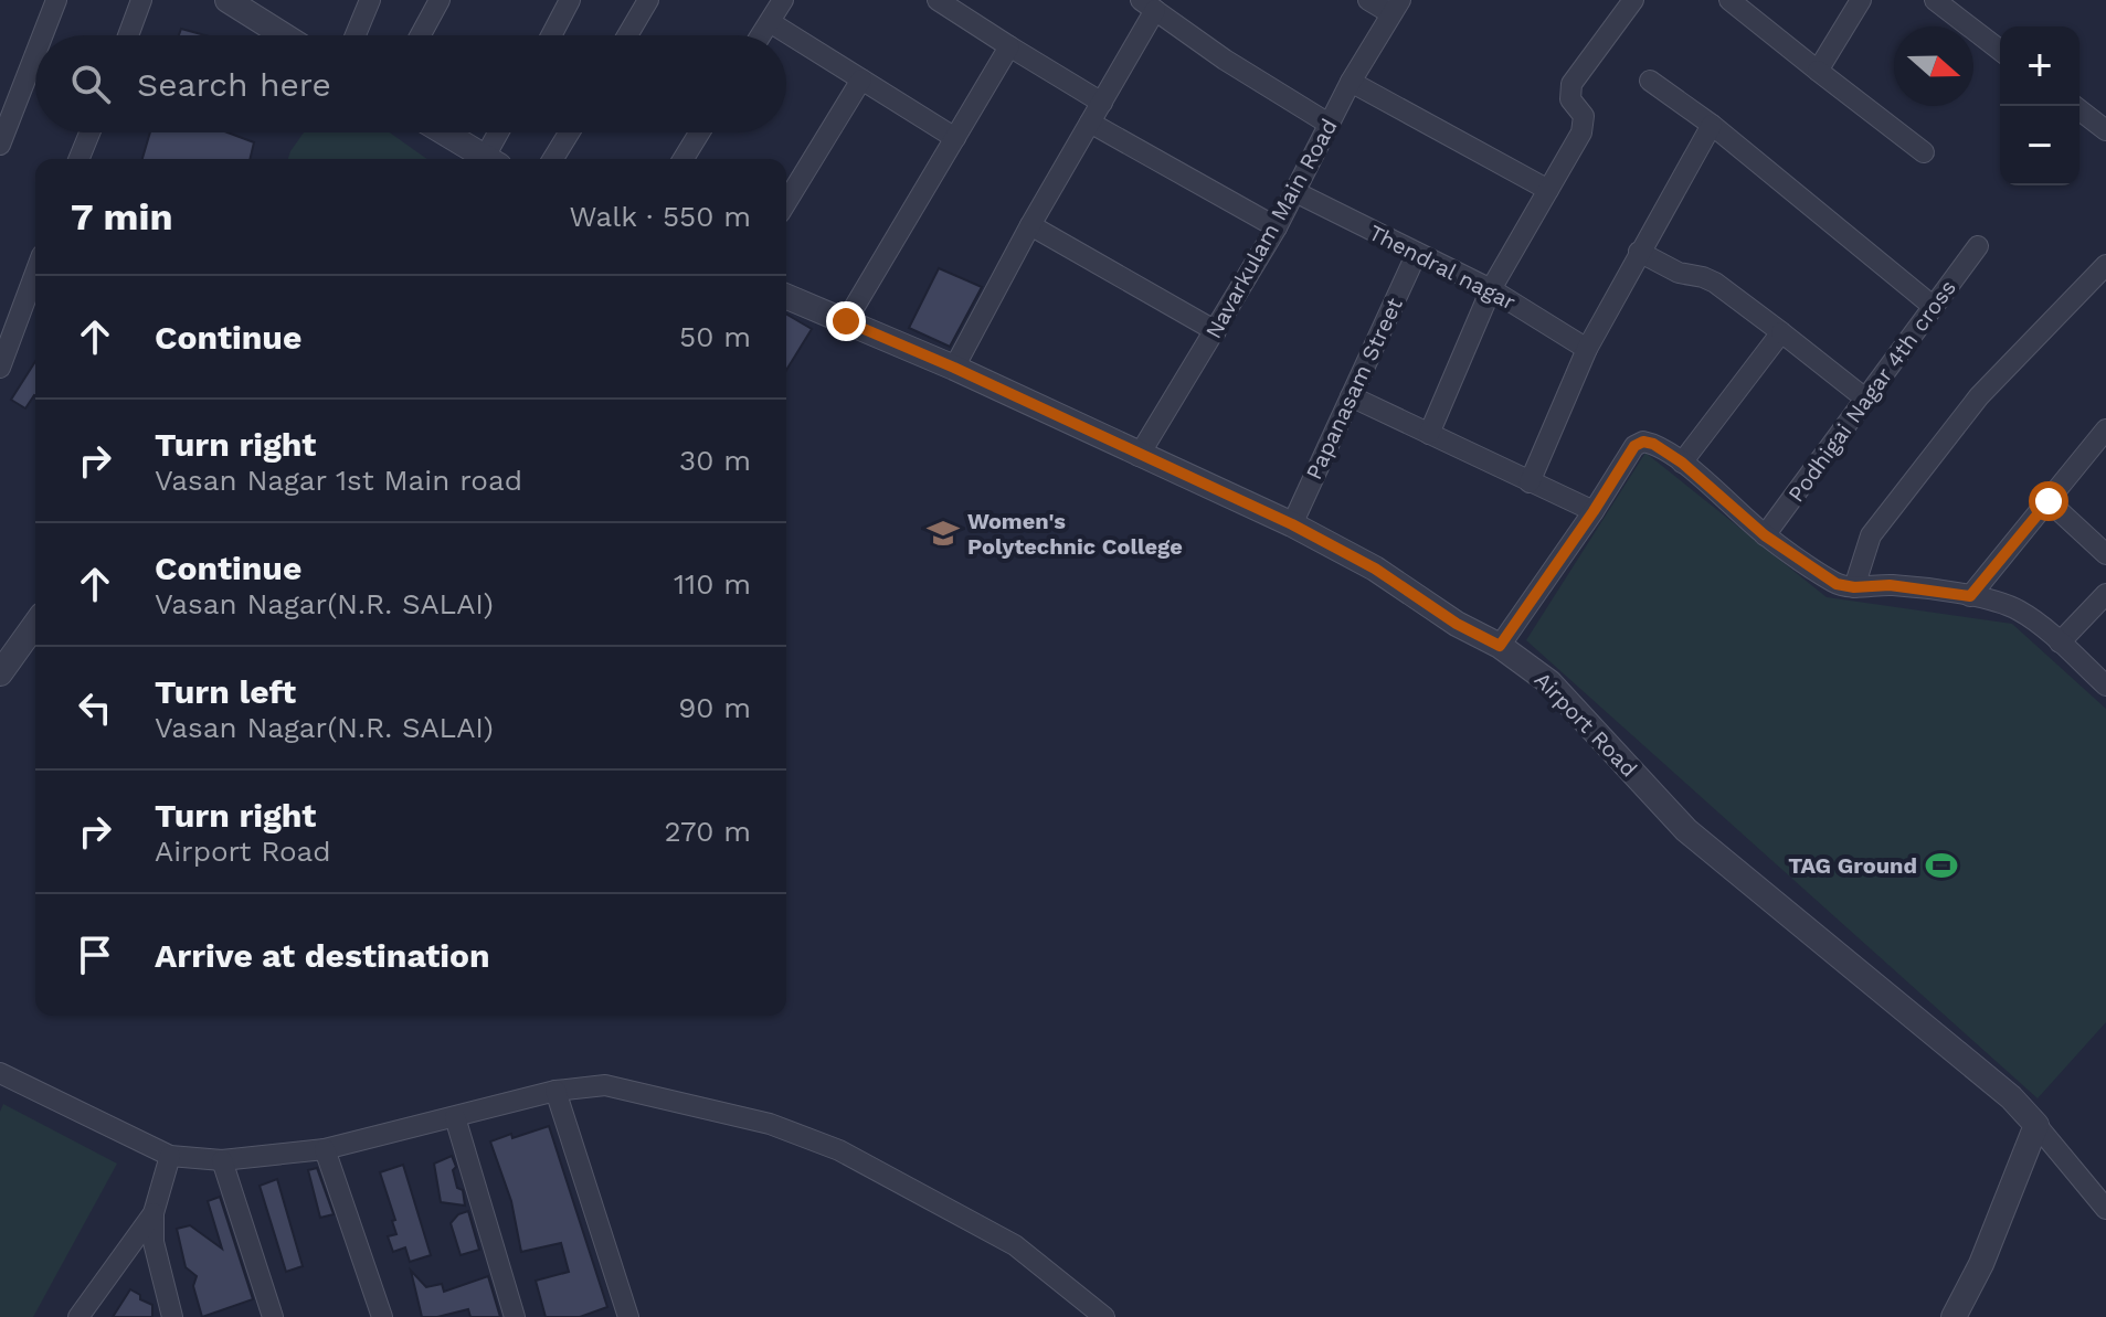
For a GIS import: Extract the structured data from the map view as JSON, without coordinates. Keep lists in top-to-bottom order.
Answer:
{
  "streets": {
    "street": [
      "Navarkulam Main Road",
      "Thendral nagar",
      "Papanasam Street",
      "Podhigai Nagar 4th cross",
      "Airport Road"
    ]
  },
  "crossings": [
    ["Navarkulam Main Road", "Thendral nagar"],
    ["Navarkulam Main Road", "Airport Road"],
    ["Thendral nagar", "Papanasam Street"],
    ["Papanasam Street", "Airport Road"]
  ],
  "places": {
    "school or university": ["Women's Polytechnic College"],
    "sports": ["TAG Ground"]
  },
  "north": "right",
  "page": {
    "map_buttons": ["+", "−"],
    "search": "Search here",
    "heading": ["7 min", "Walk · 550 m"],
    "list": [
      ["Continue", "50 m"],
      ["Turn right", "Vasan Nagar 1st Main road", "30 m"],
      ["Continue", "Vasan Nagar(N.R. SALAI)", "110 m"],
      ["Turn left", "Vasan Nagar(N.R. SALAI)", "90 m"],
      ["Turn right", "Airport Road", "270 m"],
      "Arrive at destination"
    ]
  }
}
